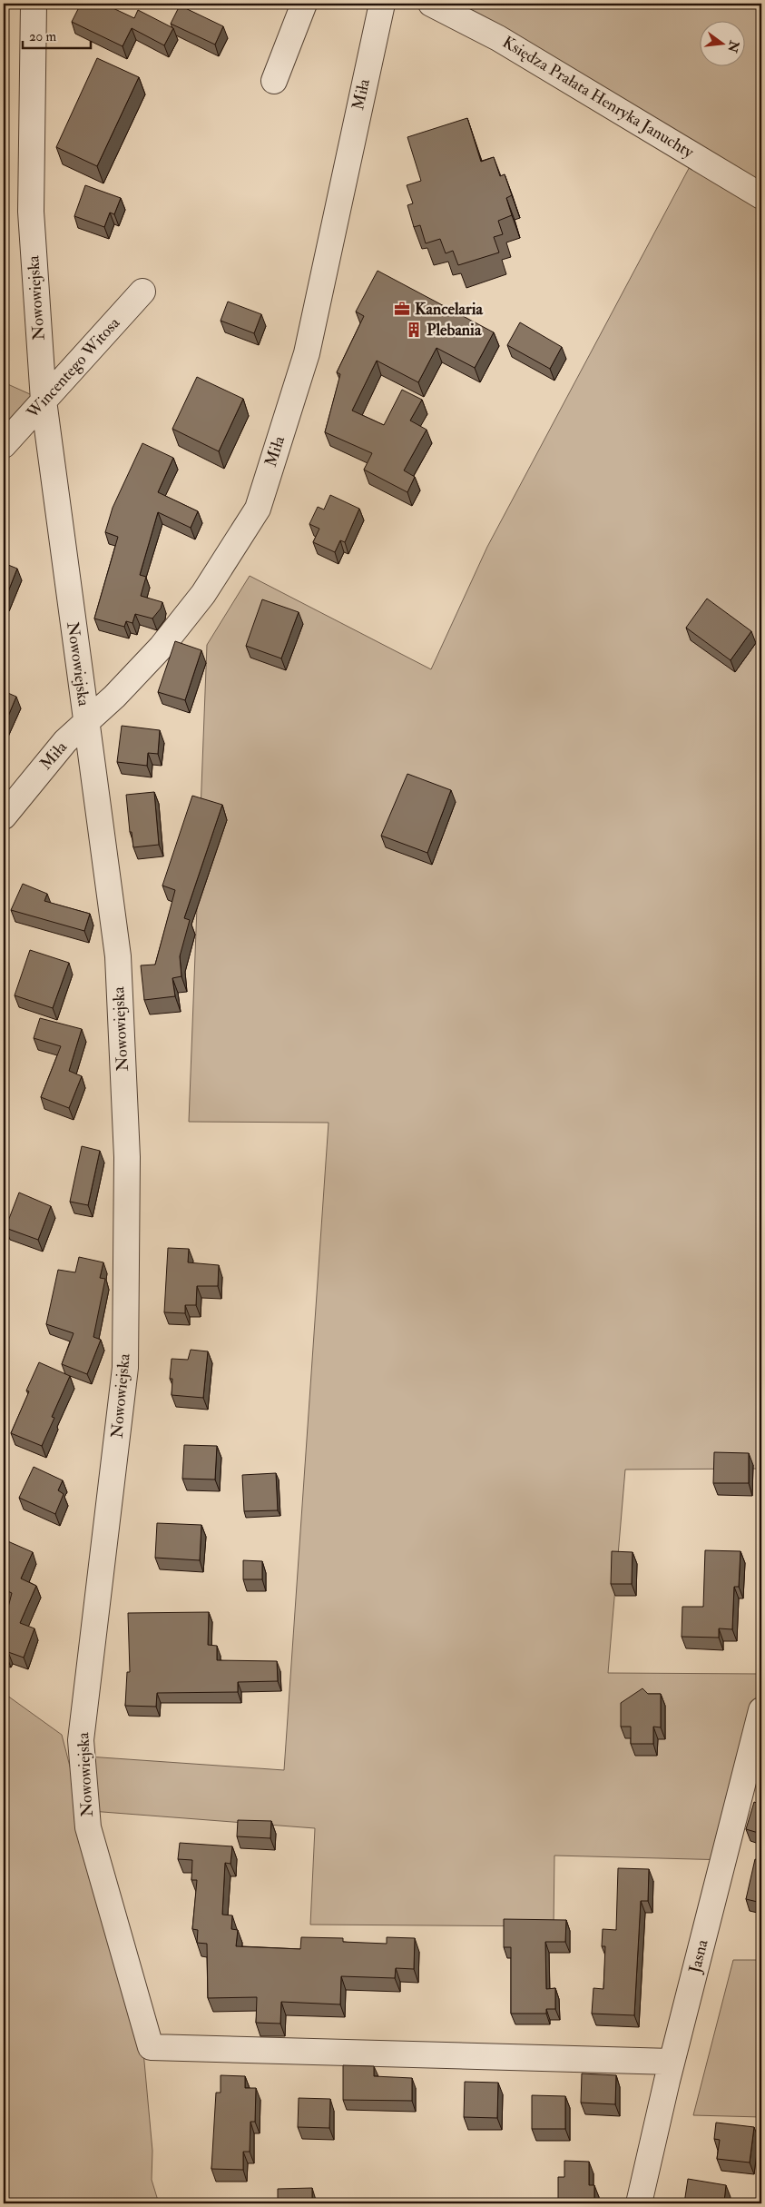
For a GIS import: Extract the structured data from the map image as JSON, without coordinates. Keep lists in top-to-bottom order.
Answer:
{
  "streets": {
    "street": [
      "Miła",
      "Księdza Prałata Henryka Januchty",
      "Nowowiejska",
      "Wincentego Witosa",
      "Jasna"
    ]
  },
  "crossings": [
    ["Miła", "Nowowiejska"],
    ["Nowowiejska", "Wincentego Witosa"],
    ["Nowowiejska", "Jasna"]
  ],
  "places": {
    "office": ["Kancelaria"],
    "building": ["Plebania"]
  },
  "scale_bar": "20 m",
  "north": "right"
}
